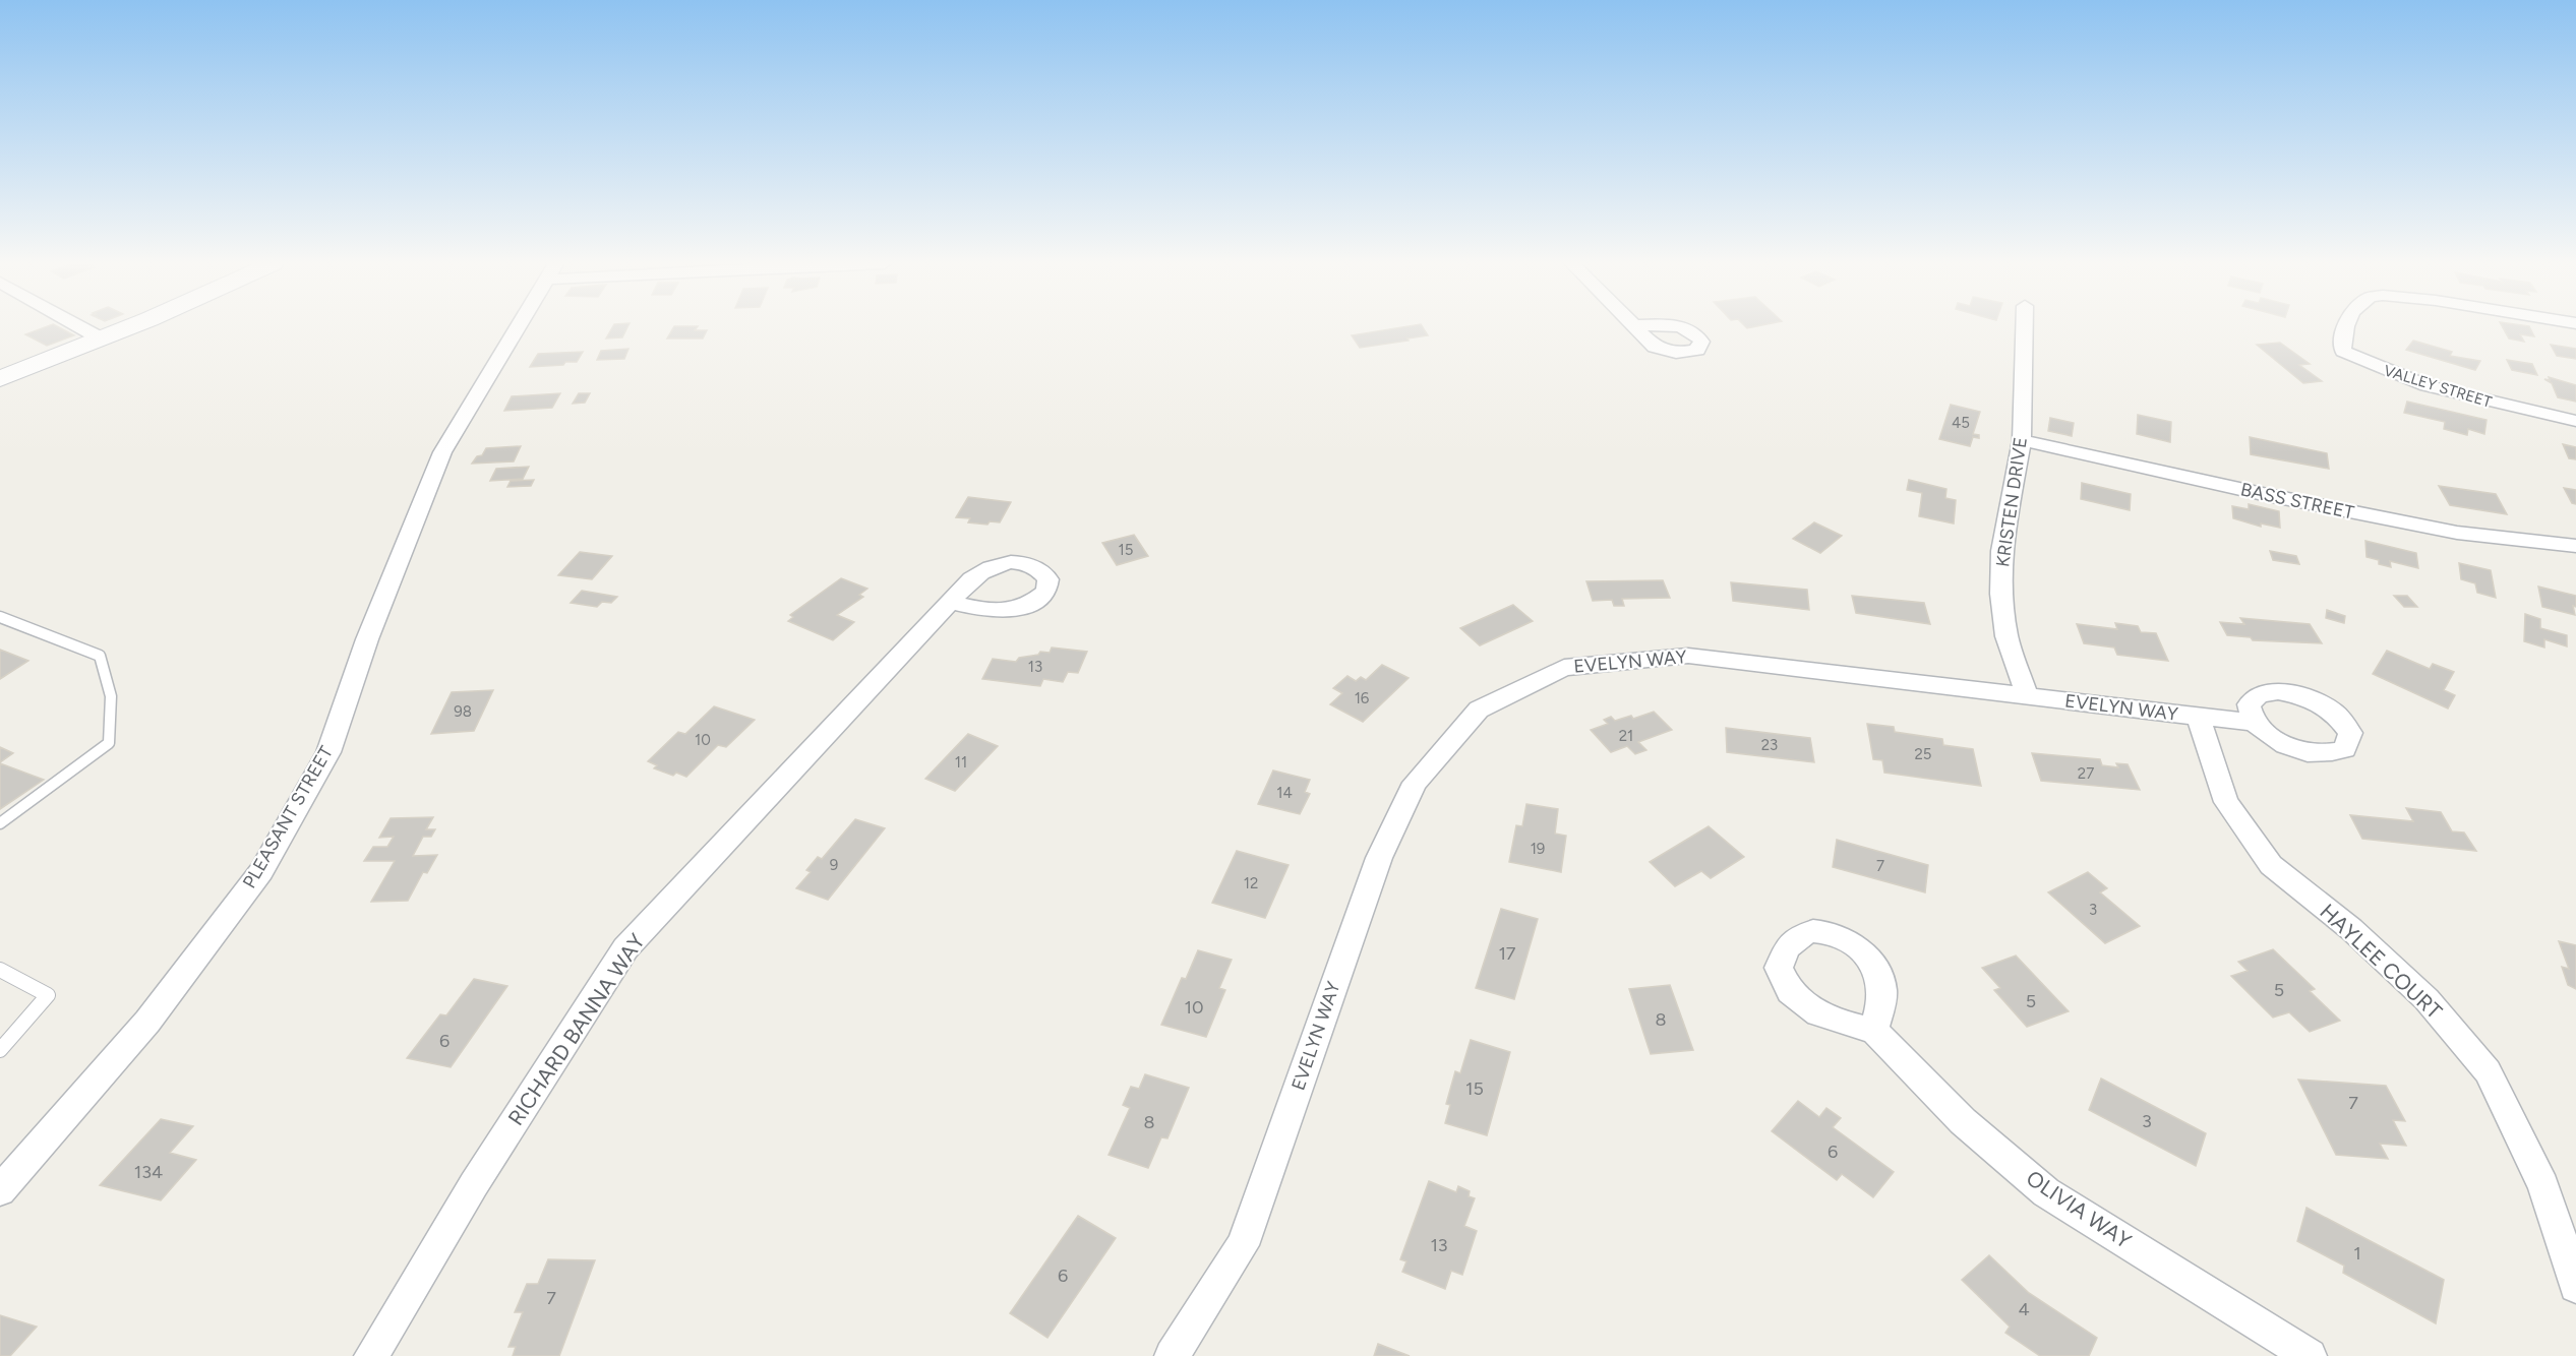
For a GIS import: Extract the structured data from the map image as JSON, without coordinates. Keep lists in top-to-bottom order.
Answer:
{
  "streets": {
    "street": [
      "VALLEY STREET",
      "BASS STREET",
      "KRISTEN DRIVE",
      "EVELYN WAY",
      "PLEASANT STREET",
      "HAYLEE COURT",
      "RICHARD BANNA WAY",
      "OLIVIA WAY"
    ]
  },
  "crossings": [
    ["BASS STREET", "KRISTEN DRIVE"],
    ["KRISTEN DRIVE", "EVELYN WAY"],
    ["EVELYN WAY", "HAYLEE COURT"]
  ],
  "house_numbers": [
    "45",
    "15",
    "13",
    "16",
    "98",
    "21",
    "10",
    "23",
    "25",
    "11",
    "27",
    "14",
    "19",
    "9",
    "7",
    "12",
    "3",
    "17",
    "5",
    "5",
    "10",
    "8",
    "6",
    "15",
    "7",
    "3",
    "8",
    "6",
    "134",
    "13",
    "1",
    "6",
    "7",
    "4"
  ]
}
